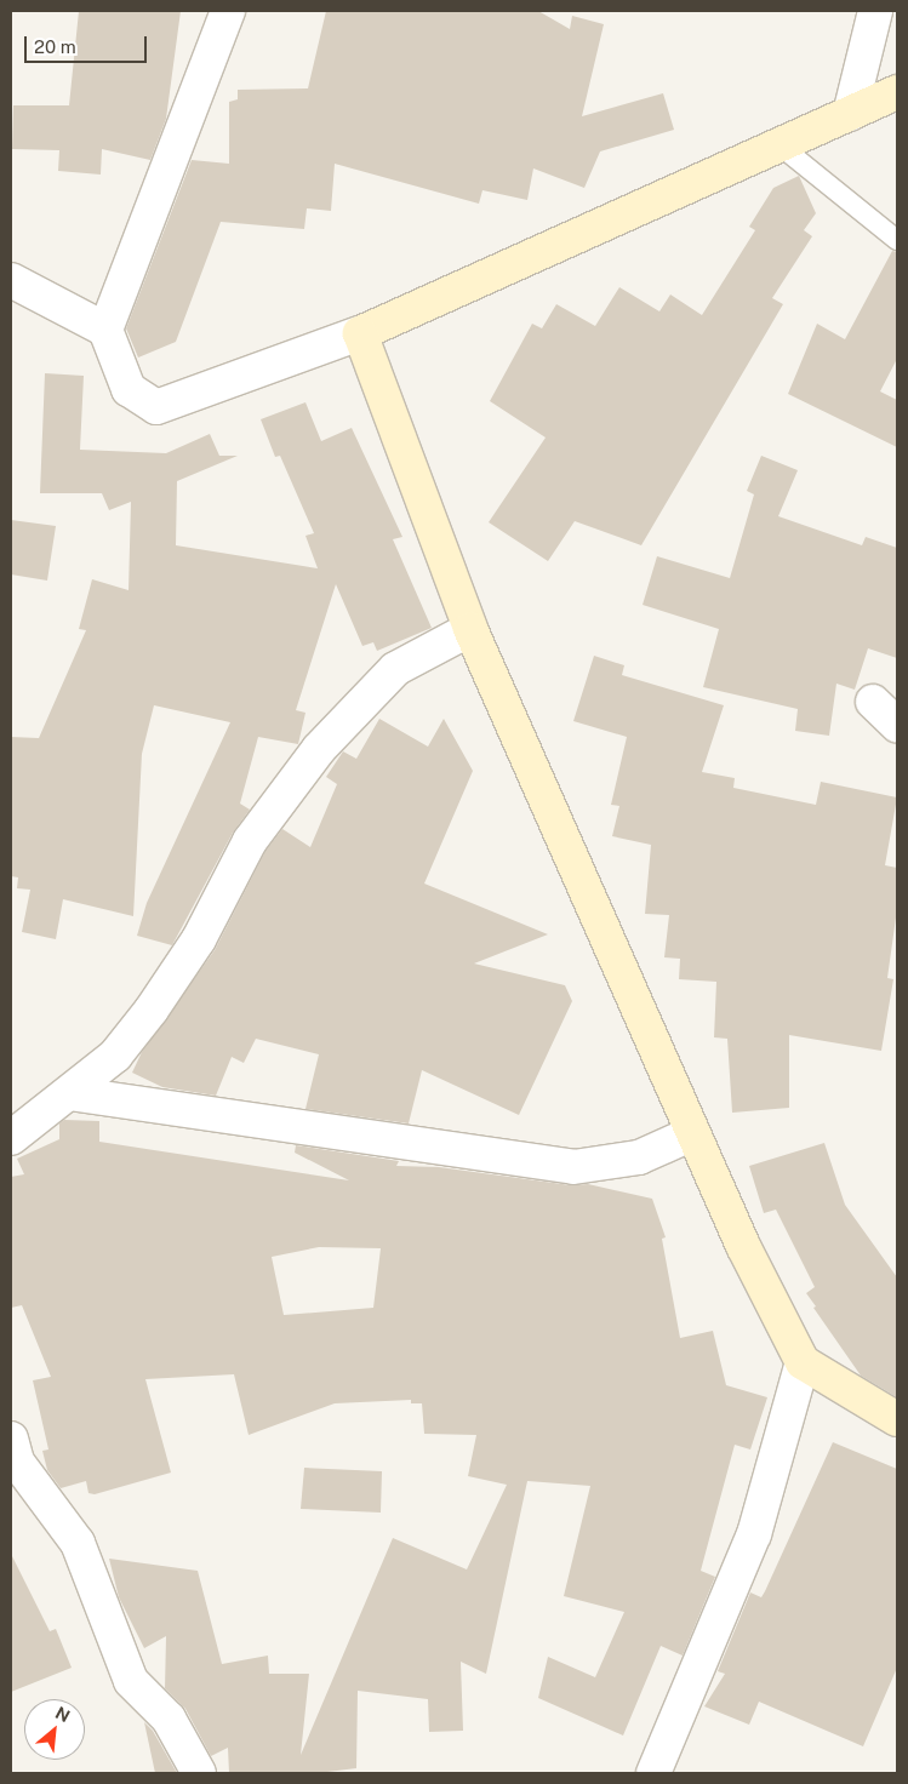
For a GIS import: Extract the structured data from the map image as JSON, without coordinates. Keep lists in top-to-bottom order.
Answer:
{
  "scale_bar": "20 m",
  "north": "top right"
}
